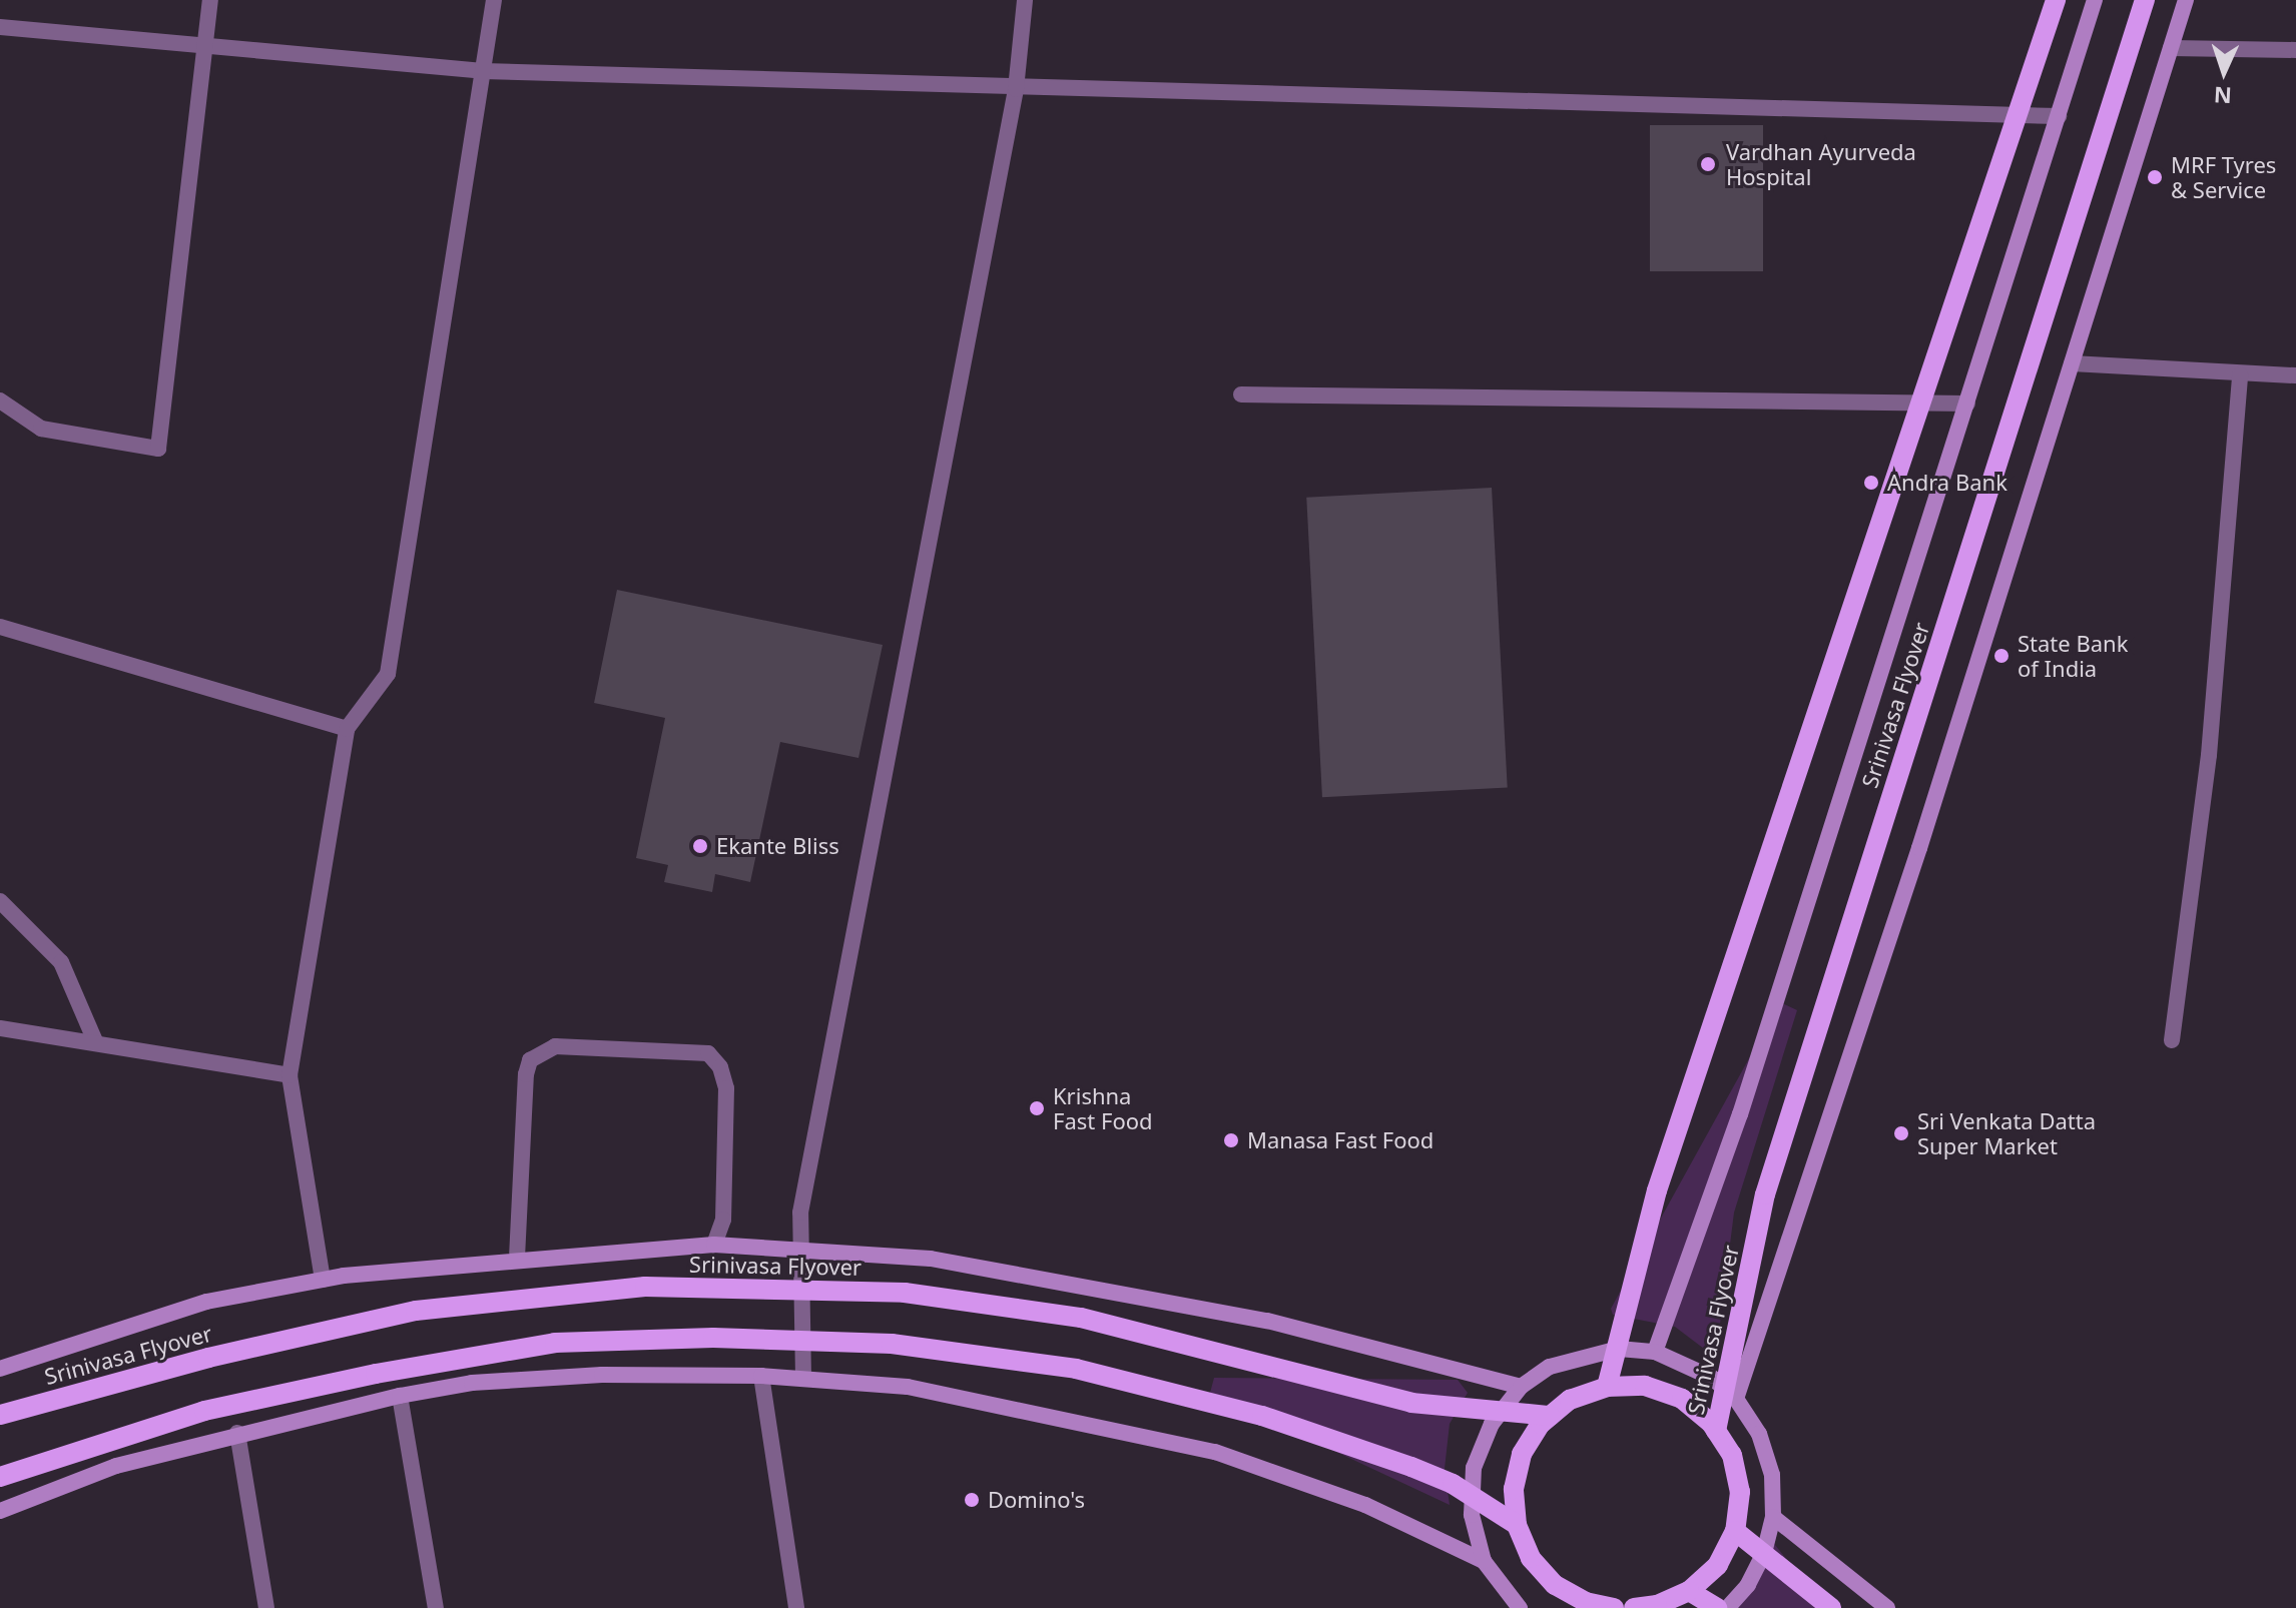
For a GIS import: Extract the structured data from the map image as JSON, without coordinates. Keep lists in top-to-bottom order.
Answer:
{
  "streets": {
    "main road": ["Srinivasa Flyover"]
  },
  "places": [
    "Vardhan Ayurveda Hospital",
    "MRF Tyres & Service",
    "Andra Bank",
    "State Bank of India",
    "Ekante Bliss",
    "Krishna Fast Food",
    "Sri Venkata Datta Super Market",
    "Manasa Fast Food",
    "Domino's"
  ],
  "north": "bottom"
}
